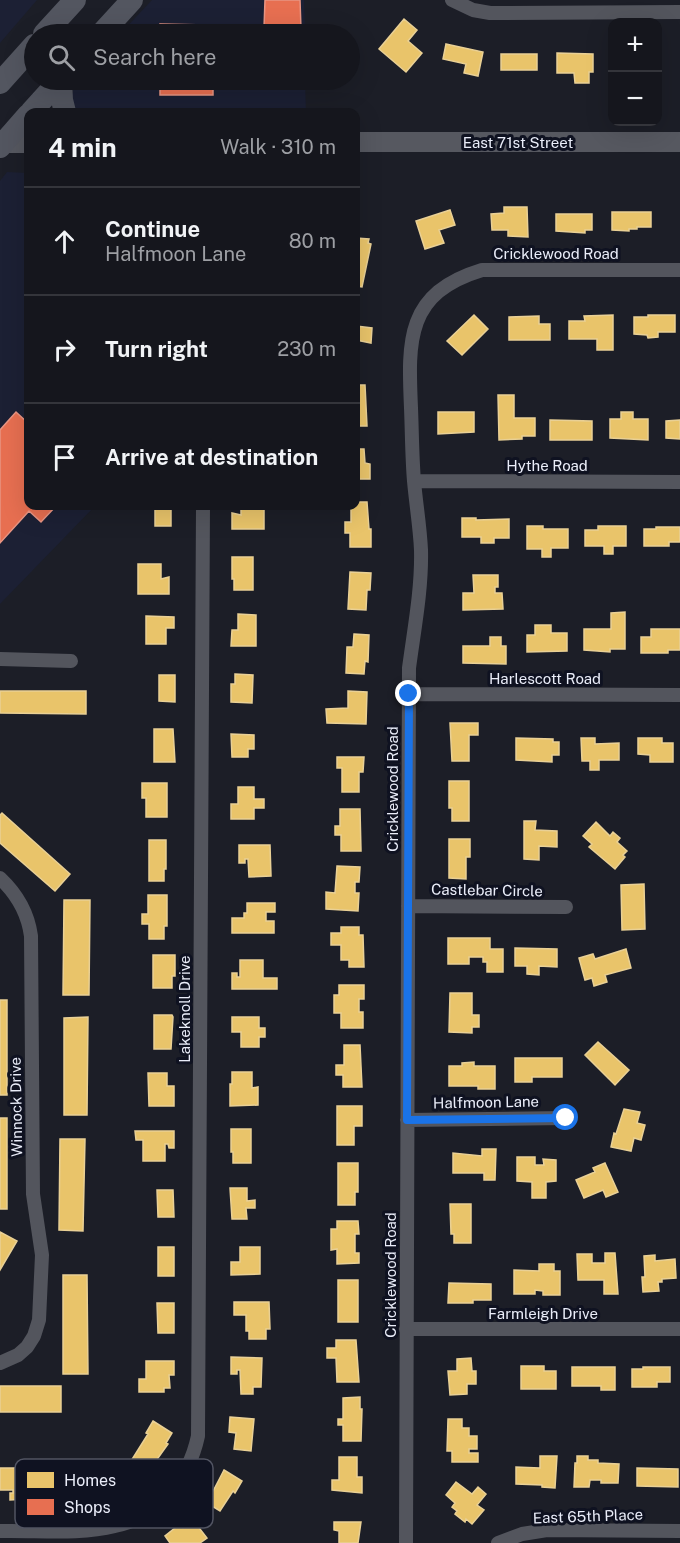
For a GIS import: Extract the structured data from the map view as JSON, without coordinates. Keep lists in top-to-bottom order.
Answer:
{
  "streets": {
    "main road": ["East 71st Street"],
    "street": [
      "Cricklewood Road",
      "Hythe Road",
      "Harlescott Road",
      "Castlebar Circle",
      "Lakeknoll Drive",
      "Halfmoon Lane",
      "Winnock Drive",
      "Farmleigh Drive",
      "East 65th Place"
    ]
  },
  "crossings": [
    ["Cricklewood Road", "Hythe Road"],
    ["Cricklewood Road", "Harlescott Road"],
    ["Cricklewood Road", "Castlebar Circle"],
    ["Cricklewood Road", "Halfmoon Lane"],
    ["Cricklewood Road", "Farmleigh Drive"]
  ],
  "legend": ["Homes", "Shops"],
  "page": {
    "map_buttons": ["+", "−"],
    "search": "Search here",
    "heading": ["4 min", "Walk · 310 m"],
    "list": [
      ["Continue", "Halfmoon Lane", "80 m"],
      ["Turn right", "230 m"],
      "Arrive at destination"
    ]
  }
}
